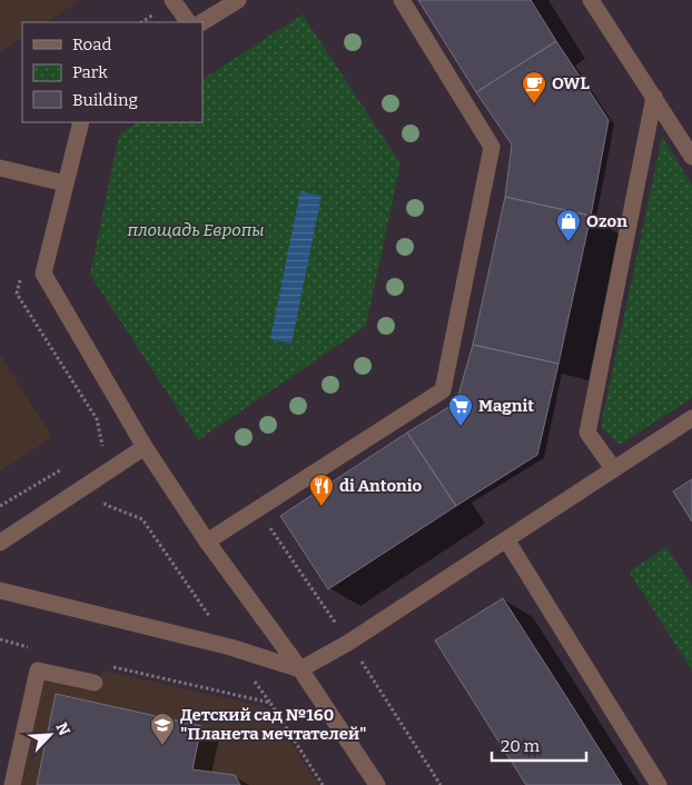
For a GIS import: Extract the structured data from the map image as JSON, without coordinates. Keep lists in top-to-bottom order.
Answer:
{
  "parks": ["площадь Европы"],
  "places": {
    "cafe": ["OWL"],
    "shop": ["Ozon"],
    "supermarket": ["Magnit"],
    "restaurant": ["di Antonio"],
    "school or university": ["Детский сад №160 \"Планета мечтателей\""]
  },
  "legend": ["Road", "Park", "Building"],
  "scale_bar": "20 m",
  "north": "top right"
}
